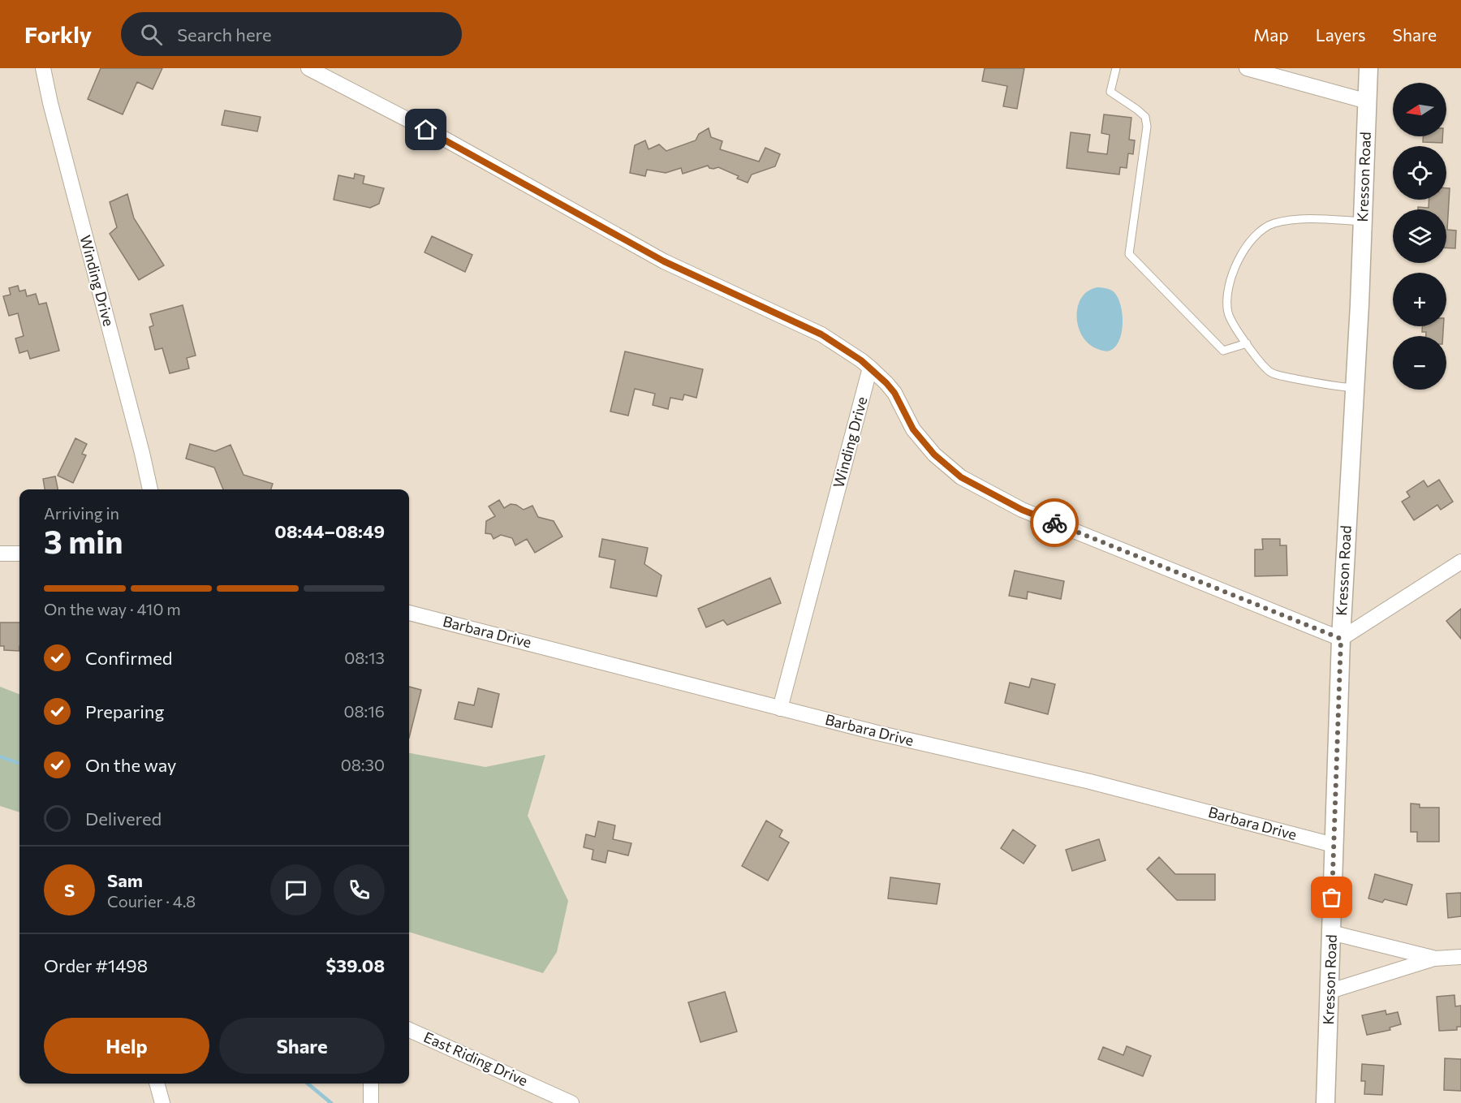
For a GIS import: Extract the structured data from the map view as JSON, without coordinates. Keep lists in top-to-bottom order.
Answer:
{
  "streets": {
    "street": [
      "Kresson Road",
      "Winding Drive",
      "Barbara Drive",
      "East Riding Drive"
    ]
  },
  "crossings": [
    ["Kresson Road", "Barbara Drive"],
    ["Winding Drive", "Barbara Drive"]
  ],
  "north": "left",
  "page": {
    "header": "Forkly",
    "search": "Search here",
    "nav": ["Map", "Layers", "Share"],
    "map_buttons": ["+", "−"],
    "heading": ["3 min", "Arriving in", "08:44–08:49"],
    "panel": [
      "Sam",
      "Courier · 4.8",
      "Order #1498",
      "$39.08"
    ],
    "bar": "On the way · 410 m",
    "list": [
      ["Confirmed", "08:13"],
      ["Preparing", "08:16"],
      ["On the way", "08:30"],
      "Delivered"
    ],
    "round": "S",
    "buttons": ["Help", "Share"]
  }
}
